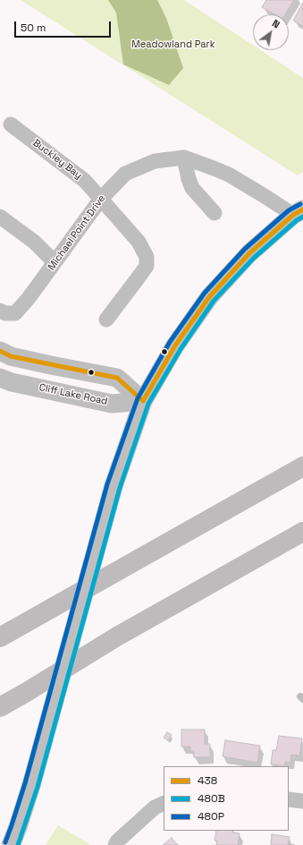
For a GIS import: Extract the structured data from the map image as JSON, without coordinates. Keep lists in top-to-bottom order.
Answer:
{
  "streets": {
    "street": ["Buckley Bay", "Michael Point Drive", "Cliff Lake Road"]
  },
  "crossings": [
    ["Buckley Bay", "Michael Point Drive"]
  ],
  "parks": ["Meadowland Park"],
  "lines": ["transit line 480P", "transit line 438", "transit line 480B"],
  "legend": ["438", "480B", "480P"],
  "scale_bar": "50 m",
  "north": "top right"
}
